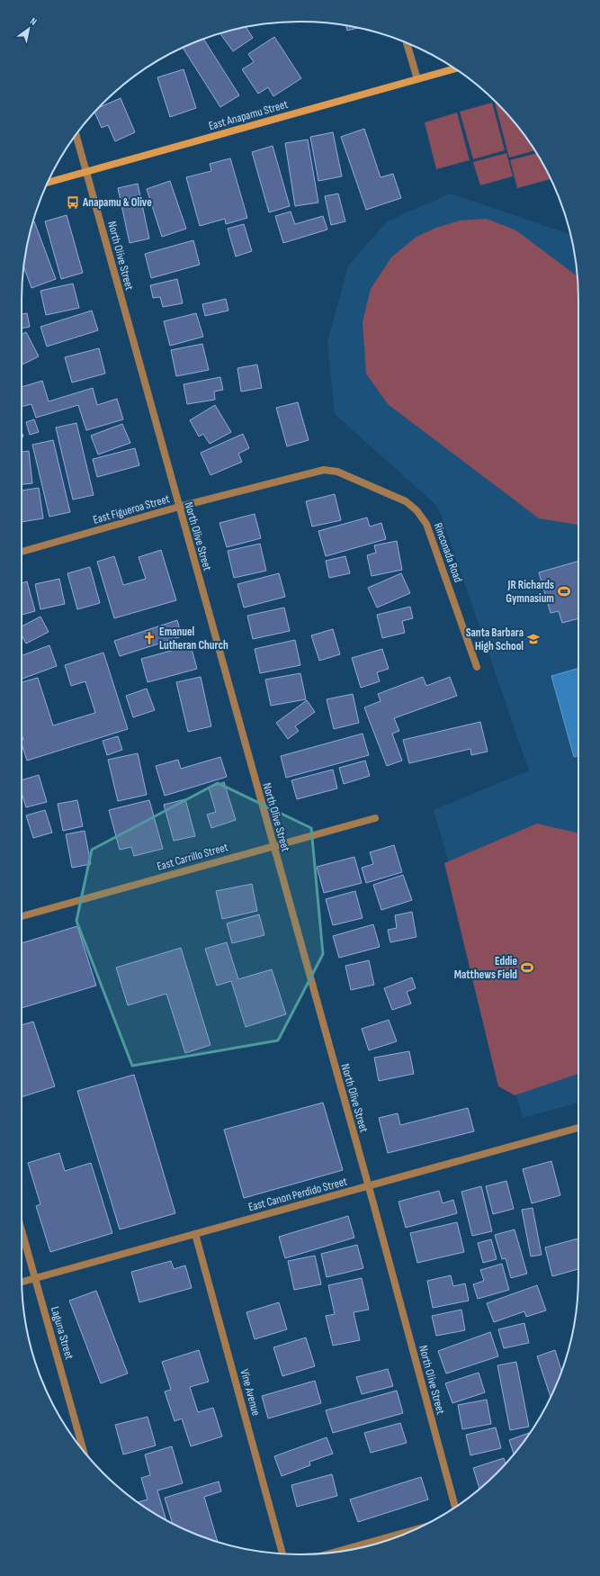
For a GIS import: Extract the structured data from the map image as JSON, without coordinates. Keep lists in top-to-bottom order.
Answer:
{
  "streets": {
    "main road": ["East Anapamu Street"],
    "street": [
      "North Olive Street",
      "East Figueroa Street",
      "Rinconada Road",
      "East Carrillo Street",
      "East Canon Perdido Street",
      "Laguna Street",
      "Vine Avenue"
    ]
  },
  "crossings": [
    ["East Anapamu Street", "North Olive Street"],
    ["North Olive Street", "East Figueroa Street"],
    ["North Olive Street", "East Carrillo Street"],
    ["North Olive Street", "East Canon Perdido Street"],
    ["East Figueroa Street", "Rinconada Road"],
    ["East Canon Perdido Street", "Laguna Street"],
    ["East Canon Perdido Street", "Vine Avenue"]
  ],
  "places": {
    "bus stop": ["Anapamu & Olive"],
    "sports": ["JR Richards Gymnasium", "Eddie Matthews Field"],
    "church": ["Emanuel Lutheran Church"],
    "school or university": ["Santa Barbara High School"]
  },
  "north": "top right"
}
